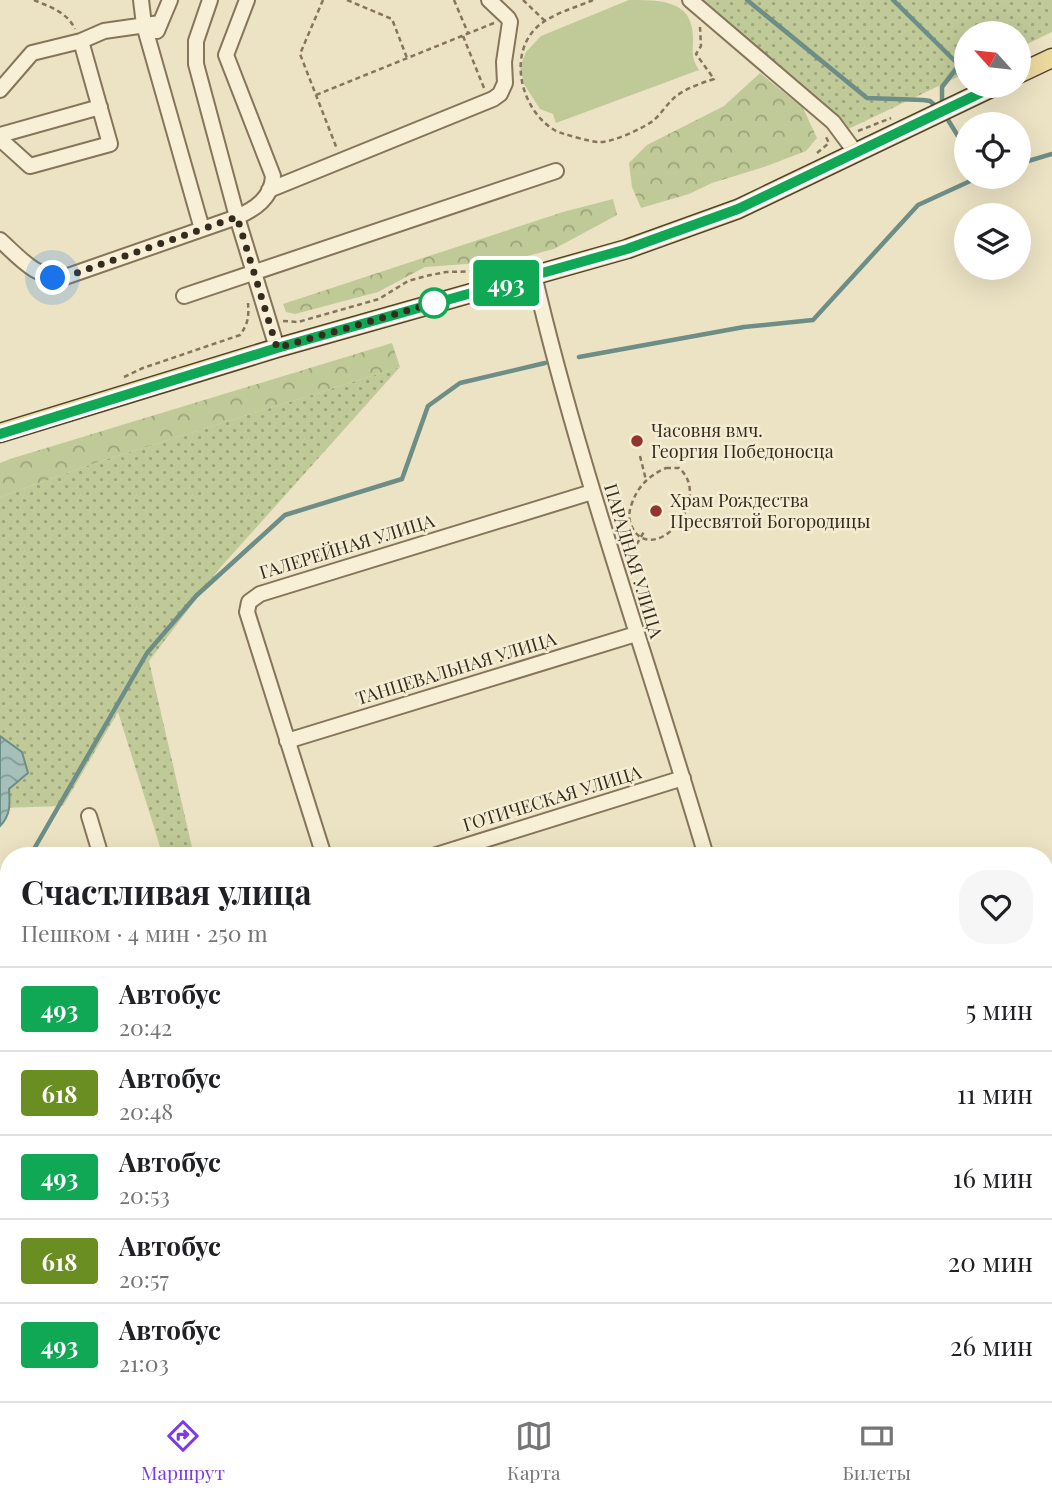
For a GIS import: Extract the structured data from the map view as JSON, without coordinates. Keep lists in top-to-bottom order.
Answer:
{
  "streets": {
    "street": [
      "ГАЛЕРЕЙНАЯ УЛИЦА",
      "ПАРАДНАЯ УЛИЦА",
      "ТАНЦЕВАЛЬНАЯ УЛИЦА",
      "ГОТИЧЕСКАЯ УЛИЦА"
    ]
  },
  "crossings": [
    ["ГАЛЕРЕЙНАЯ УЛИЦА", "ПАРАДНАЯ УЛИЦА"],
    ["ГАЛЕРЕЙНАЯ УЛИЦА", "ТАНЦЕВАЛЬНАЯ УЛИЦА"],
    ["ПАРАДНАЯ УЛИЦА", "ТАНЦЕВАЛЬНАЯ УЛИЦА"],
    ["ПАРАДНАЯ УЛИЦА", "ГОТИЧЕСКАЯ УЛИЦА"]
  ],
  "places": ["Часовня вмч. Георгия Победоносца", "Храм Рождества Пресвятой Богородицы"],
  "lines": ["bus line 493"],
  "north": "top left",
  "page": {
    "on_map": "493",
    "heading": ["Счастливая улица", "Пешком · 4 мин · 250 m"],
    "list": [
      {
        "mark": "493",
        "name": "Автобус",
        "note": "20:42",
        "value": "5 мин"
      },
      {
        "mark": "618",
        "name": "Автобус",
        "note": "20:48",
        "value": "11 мин"
      },
      {
        "mark": "493",
        "name": "Автобус",
        "note": "20:53",
        "value": "16 мин"
      },
      {
        "mark": "618",
        "name": "Автобус",
        "note": "20:57",
        "value": "20 мин"
      },
      {
        "mark": "493",
        "name": "Автобус",
        "note": "21:03",
        "value": "26 мин"
      }
    ],
    "tabs": ["Маршрут", "Карта", "Билеты"]
  }
}
